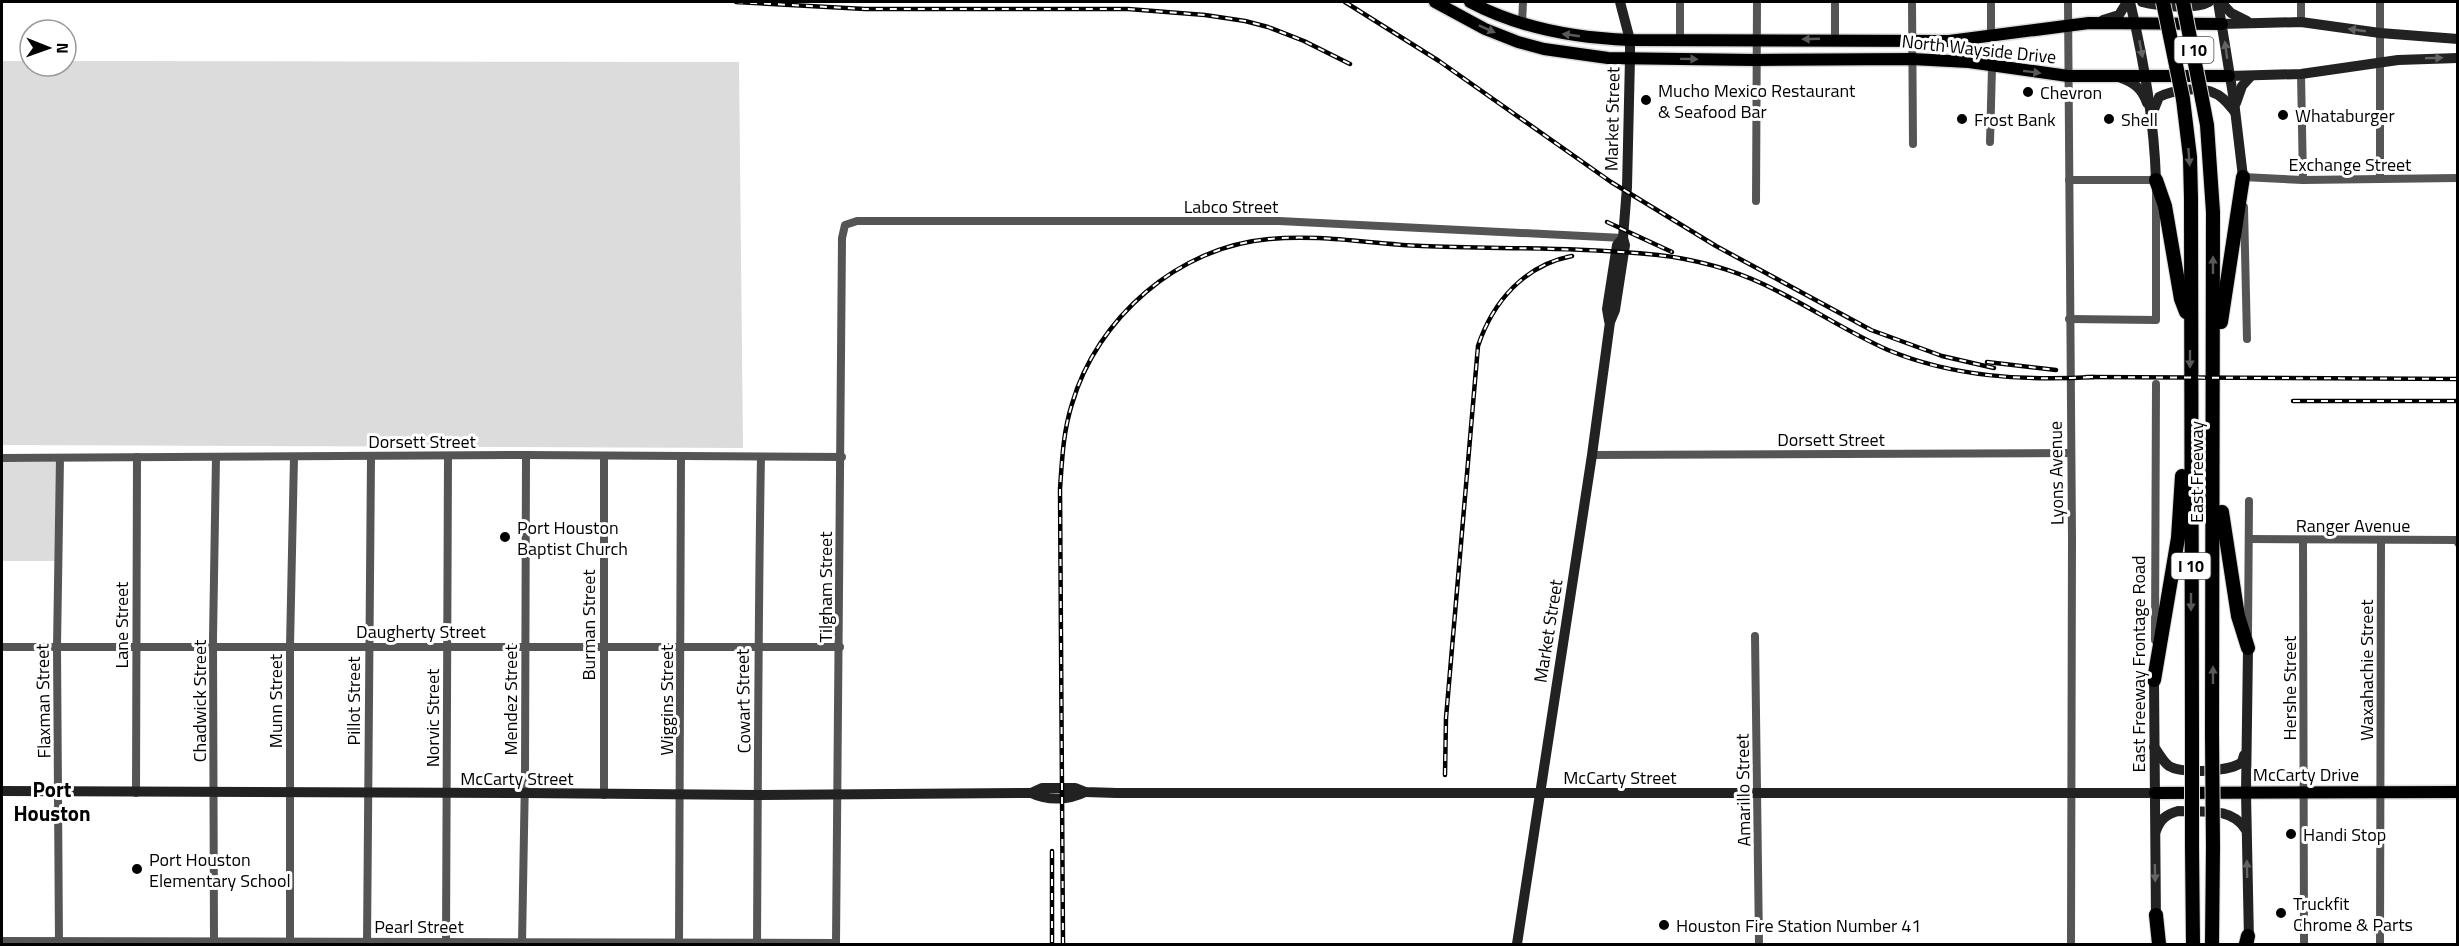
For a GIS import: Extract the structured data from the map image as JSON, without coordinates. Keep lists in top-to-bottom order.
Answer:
{
  "streets": {
    "highway": ["I 10", "East Freeway"],
    "main road": [
      "North Wayside Drive",
      "Market Street",
      "East Freeway Frontage Road",
      "McCarty Drive",
      "McCarty Street"
    ],
    "street": [
      "Exchange Street",
      "Labco Street",
      "Dorsett Street",
      "Lyons Avenue",
      "Ranger Avenue",
      "Tilgham Street",
      "Lane Street",
      "Burman Street",
      "Daugherty Street",
      "Waxahachie Street",
      "Hershe Street",
      "Mendez Street",
      "Wiggins Street",
      "Flaxman Street",
      "Chadwick Street",
      "Munn Street",
      "Pillot Street",
      "Cowart Street",
      "Norvic Street",
      "Amarillo Street",
      "Pearl Street"
    ]
  },
  "crossings": [
    ["North Wayside Drive", "Market Street"],
    ["North Wayside Drive", "Lyons Avenue"],
    ["Market Street", "Labco Street"],
    ["Market Street", "Dorsett Street"],
    ["Market Street", "McCarty Street"],
    ["Labco Street", "Tilgham Street"],
    ["Dorsett Street", "Lyons Avenue"],
    ["Dorsett Street", "Tilgham Street"],
    ["Dorsett Street", "Lane Street"],
    ["Dorsett Street", "Burman Street"],
    ["Dorsett Street", "Mendez Street"],
    ["Dorsett Street", "Wiggins Street"],
    ["Dorsett Street", "Flaxman Street"],
    ["Dorsett Street", "Chadwick Street"],
    ["Dorsett Street", "Munn Street"],
    ["Dorsett Street", "Pillot Street"],
    ["Dorsett Street", "Cowart Street"],
    ["Dorsett Street", "Norvic Street"],
    ["Lyons Avenue", "McCarty Street"],
    ["Ranger Avenue", "Waxahachie Street"],
    ["Ranger Avenue", "Hershe Street"],
    ["Tilgham Street", "Daugherty Street"],
    ["Tilgham Street", "McCarty Street"],
    ["Tilgham Street", "Pearl Street"],
    ["Lane Street", "Daugherty Street"],
    ["Lane Street", "McCarty Street"],
    ["Burman Street", "Daugherty Street"],
    ["Burman Street", "McCarty Street"],
    ["Daugherty Street", "Mendez Street"],
    ["Daugherty Street", "Wiggins Street"],
    ["Daugherty Street", "Flaxman Street"],
    ["Daugherty Street", "Chadwick Street"],
    ["Daugherty Street", "Munn Street"],
    ["Daugherty Street", "Pillot Street"],
    ["Daugherty Street", "Cowart Street"],
    ["Daugherty Street", "Norvic Street"],
    ["East Freeway Frontage Road", "McCarty Drive"],
    ["East Freeway Frontage Road", "McCarty Street"],
    ["Waxahachie Street", "McCarty Drive"],
    ["Hershe Street", "McCarty Drive"],
    ["Mendez Street", "McCarty Street"],
    ["Mendez Street", "Pearl Street"],
    ["Wiggins Street", "McCarty Street"],
    ["Wiggins Street", "Pearl Street"],
    ["Flaxman Street", "McCarty Street"],
    ["Flaxman Street", "Pearl Street"],
    ["Chadwick Street", "McCarty Street"],
    ["Chadwick Street", "Pearl Street"],
    ["Munn Street", "McCarty Street"],
    ["Munn Street", "Pearl Street"],
    ["Pillot Street", "McCarty Street"],
    ["Pillot Street", "Pearl Street"],
    ["Cowart Street", "McCarty Street"],
    ["Cowart Street", "Pearl Street"],
    ["Norvic Street", "McCarty Street"],
    ["Norvic Street", "Pearl Street"],
    ["McCarty Drive", "McCarty Street"],
    ["McCarty Street", "Amarillo Street"]
  ],
  "districts": ["Port Houston"],
  "places": [
    "Chevron",
    "Mucho Mexico Restaurant & Seafood Bar",
    "Whataburger",
    "Frost Bank",
    "Shell",
    "Port Houston Baptist Church",
    "Handi Stop",
    "Port Houston Elementary School",
    "Truckfit Chrome & Parts",
    "Houston Fire Station Number 41"
  ],
  "north": "right"
}
